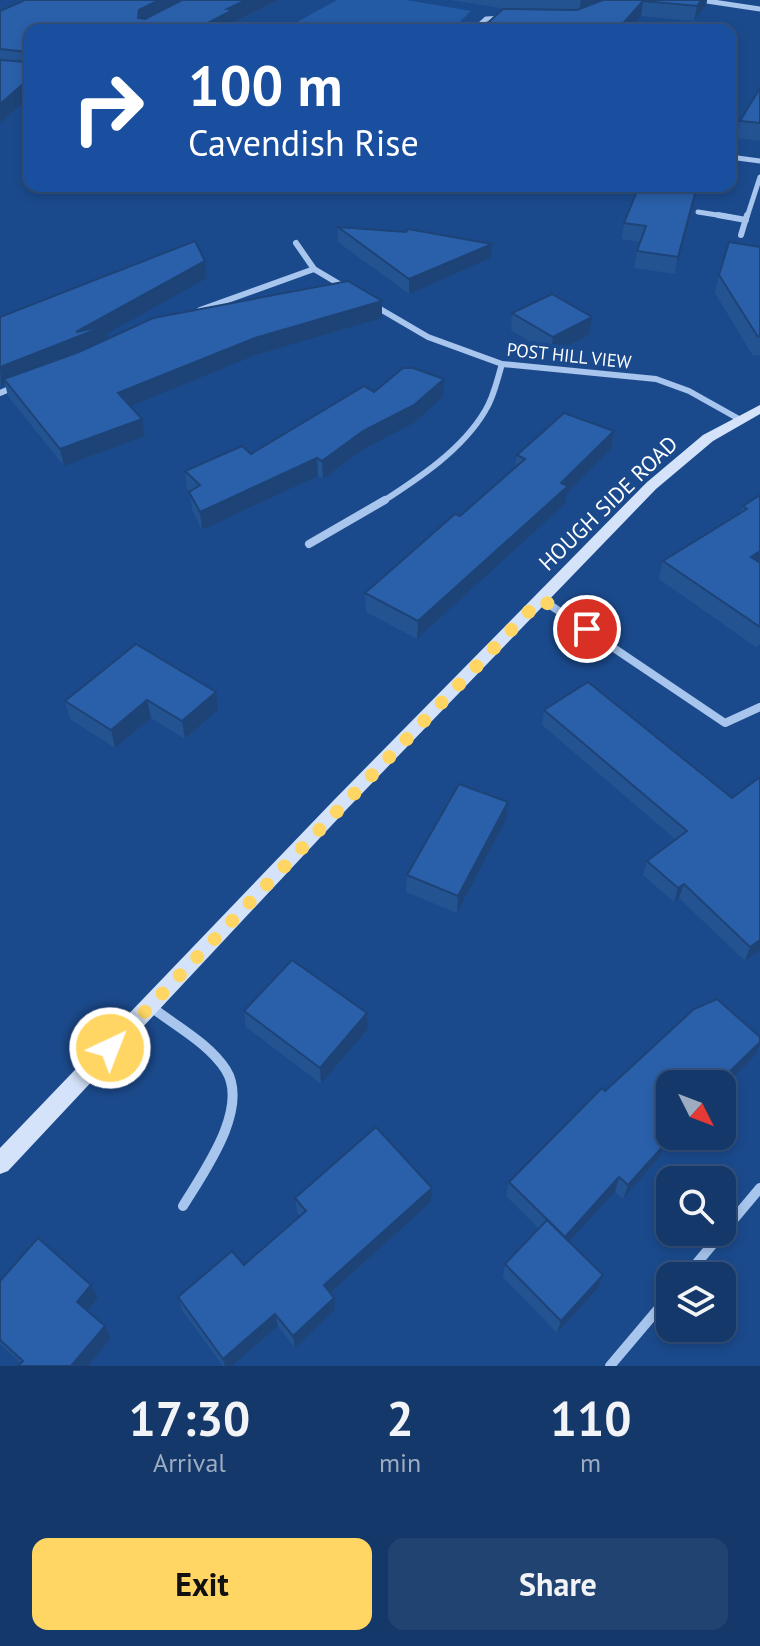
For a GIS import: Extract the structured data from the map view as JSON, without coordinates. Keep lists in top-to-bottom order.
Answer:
{
  "streets": {
    "main road": ["HOUGH SIDE ROAD"],
    "street": ["POST HILL VIEW"]
  },
  "crossings": [
    ["POST HILL VIEW", "HOUGH SIDE ROAD"]
  ],
  "north": "bottom right",
  "page": {
    "turn": ["100 m", "Cavendish Rise"],
    "eta": [
      "17:30",
      "Arrival",
      "2",
      "min",
      "110",
      "m"
    ],
    "buttons": ["Exit", "Share"]
  }
}
